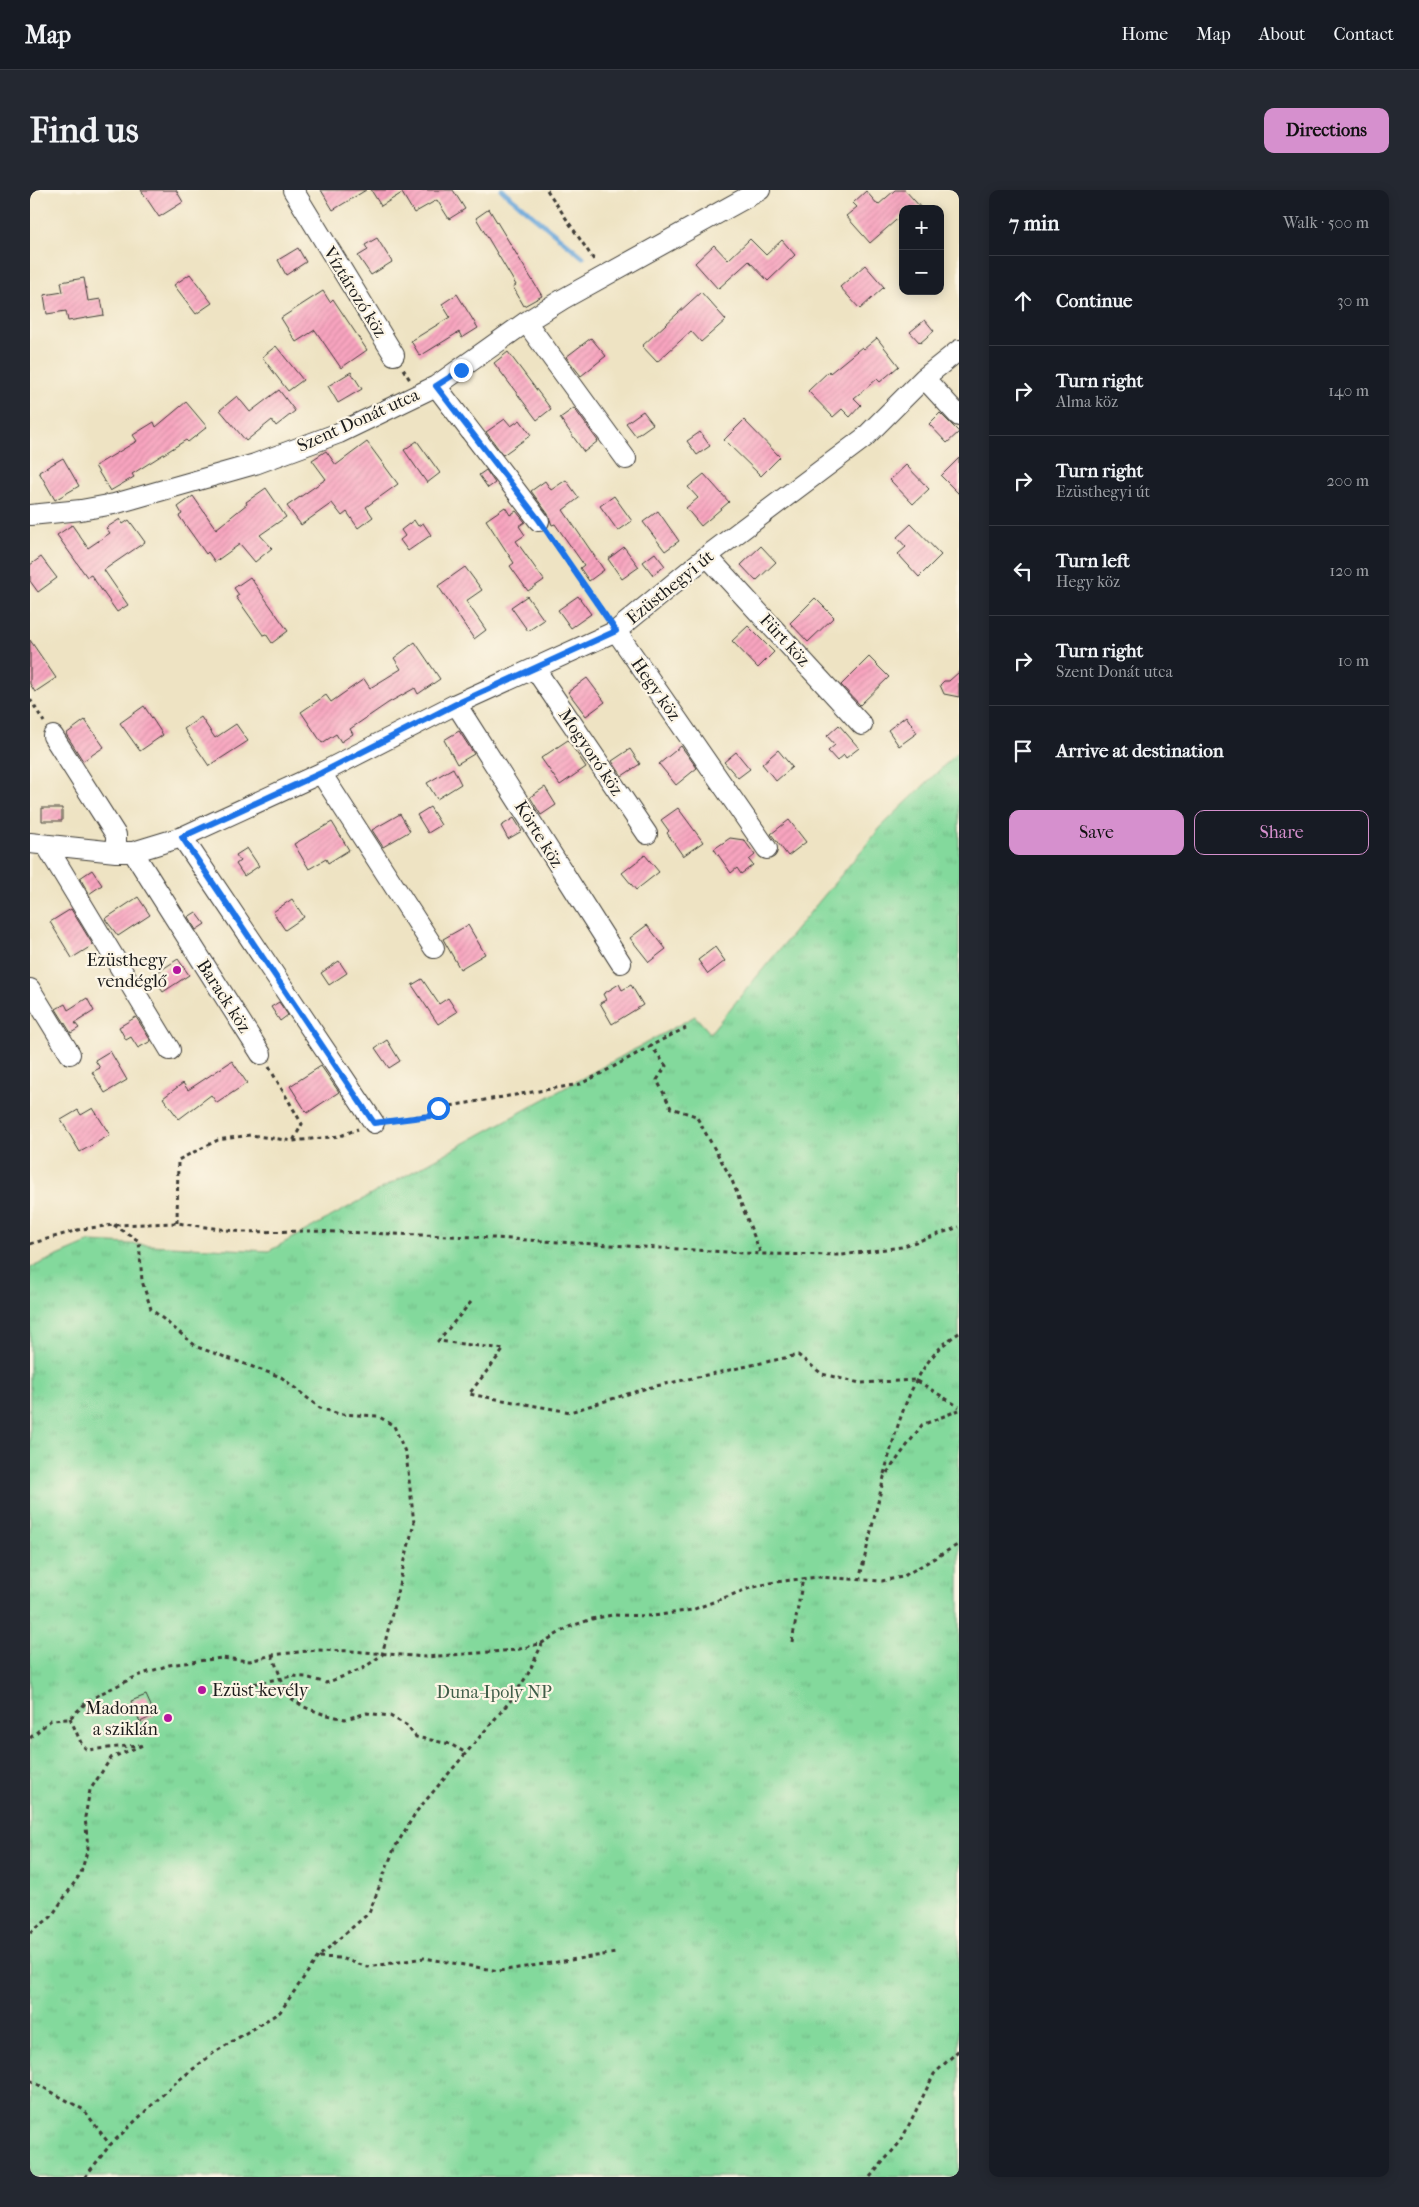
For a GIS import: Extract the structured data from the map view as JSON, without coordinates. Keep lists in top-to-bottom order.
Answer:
{
  "streets": {
    "street": [
      "Víztározó köz",
      "Szent Donát utca",
      "Ezüsthegyi út",
      "Fürt köz",
      "Hegy köz",
      "Mogyoró köz",
      "Körte köz",
      "Barack köz"
    ]
  },
  "crossings": [
    ["Víztározó köz", "Szent Donát utca"],
    ["Ezüsthegyi út", "Fürt köz"],
    ["Ezüsthegyi út", "Hegy köz"],
    ["Ezüsthegyi út", "Mogyoró köz"],
    ["Ezüsthegyi út", "Körte köz"],
    ["Ezüsthegyi út", "Barack köz"]
  ],
  "parks": ["Duna-Ipoly NP"],
  "places": ["Ezüsthegy vendéglő", "Ezüst-kevély", "Madonna a sziklán"],
  "page": {
    "header": "Map",
    "nav": [
      "Home",
      "Map",
      "About",
      "Contact"
    ],
    "buttons": [
      "Directions",
      ["Save", "Share"]
    ],
    "title": "Find us",
    "heading": ["7 min", "Walk · 500 m"],
    "map_buttons": ["+", "−"],
    "list": [
      ["Continue", "30 m"],
      ["Turn right", "Alma köz", "140 m"],
      ["Turn right", "Ezüsthegyi út", "200 m"],
      ["Turn left", "Hegy köz", "120 m"],
      ["Turn right", "Szent Donát utca", "10 m"],
      "Arrive at destination"
    ]
  }
}
